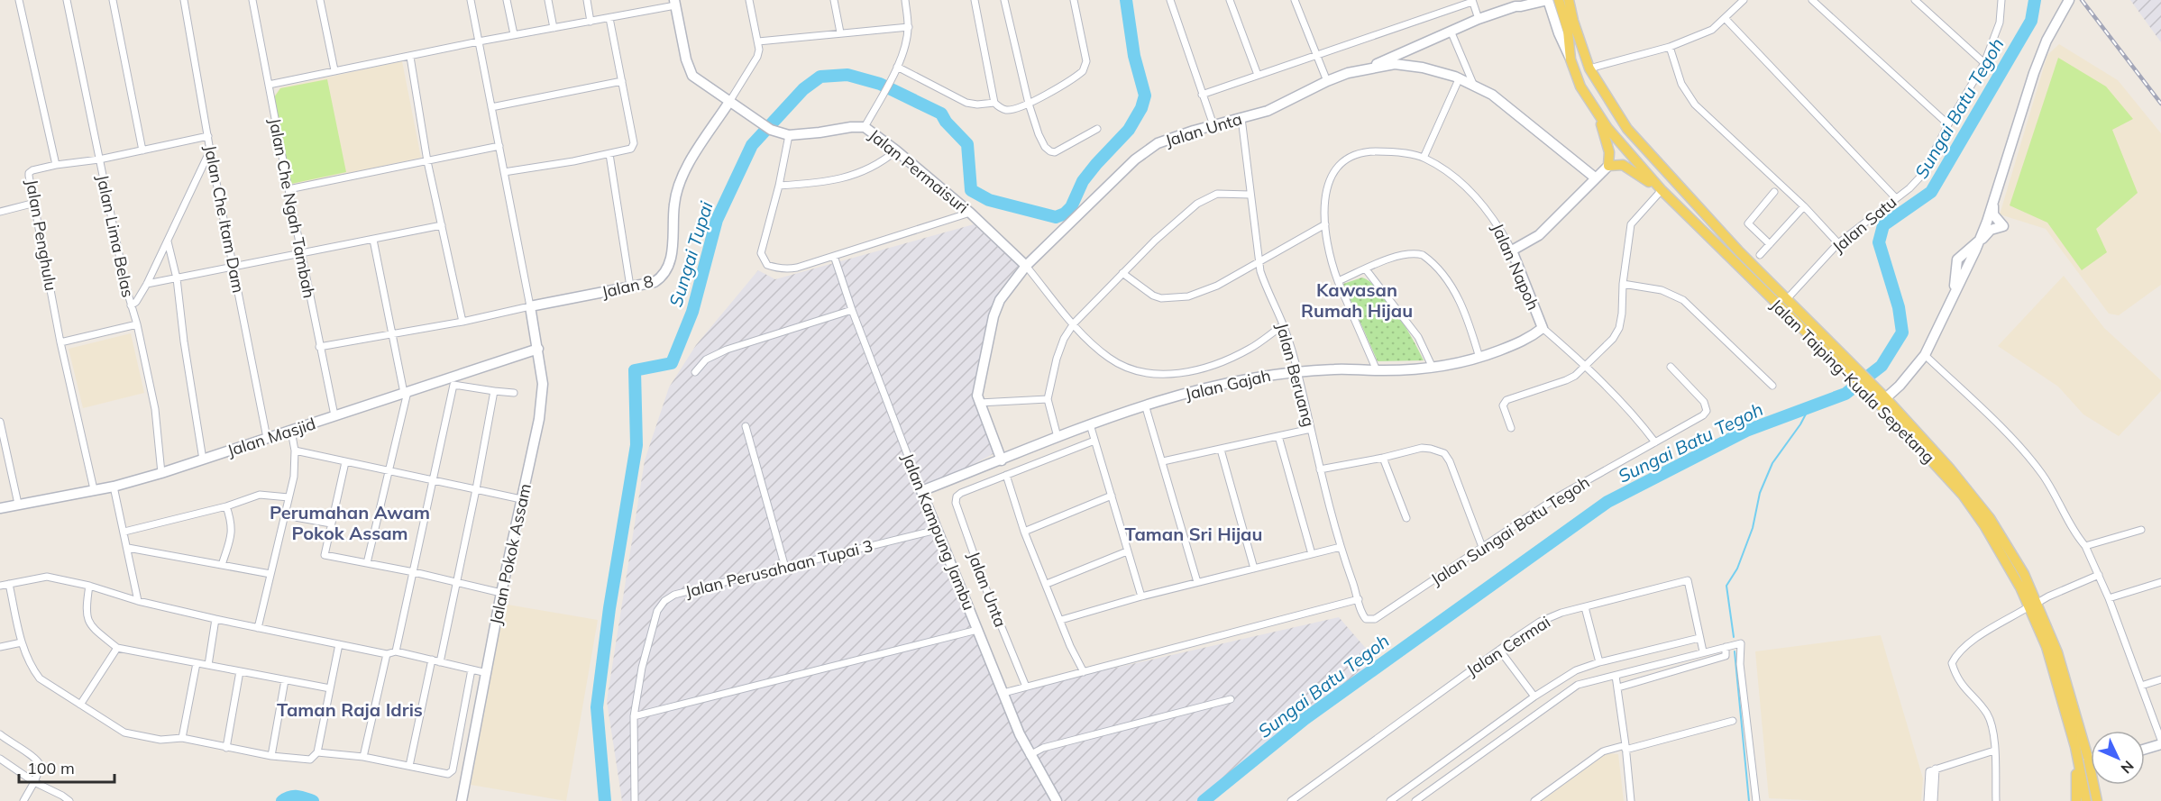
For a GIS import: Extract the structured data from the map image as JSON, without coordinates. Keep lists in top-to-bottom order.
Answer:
{
  "streets": {
    "main road": ["Jalan Taiping-Kuala Sepetang"],
    "street": [
      "Jalan Unta",
      "Jalan Permaisuri",
      "Jalan Che Ngah Tambah",
      "Jalan Che Itam Dam",
      "Jalan Satu",
      "Jalan Penghulu",
      "Jalan Lima Belas",
      "Jalan Napoh",
      "Jalan 8",
      "Jalan Beruang",
      "Jalan Gajah",
      "Jalan Masjid",
      "Jalan Sungai Batu Tegoh",
      "Jalan Kampung Jambu",
      "Jalan Pokok Assam",
      "Jalan Perusahaan Tupai 3",
      "Jalan Cermai"
    ]
  },
  "crossings": [
    ["Jalan Unta", "Jalan Permaisuri"],
    ["Jalan Unta", "Jalan Beruang"],
    ["Jalan Unta", "Jalan Gajah"],
    ["Jalan Permaisuri", "Jalan 8"],
    ["Jalan Che Ngah Tambah", "Jalan Masjid"],
    ["Jalan Che Itam Dam", "Jalan Masjid"],
    ["Jalan Satu", "Jalan Taiping-Kuala Sepetang"],
    ["Jalan Penghulu", "Jalan Masjid"],
    ["Jalan Lima Belas", "Jalan Masjid"],
    ["Jalan Napoh", "Jalan Gajah"],
    ["Jalan Napoh", "Jalan Sungai Batu Tegoh"],
    ["Jalan 8", "Jalan Pokok Assam"],
    ["Jalan Beruang", "Jalan Gajah"],
    ["Jalan Beruang", "Jalan Sungai Batu Tegoh"],
    ["Jalan Gajah", "Jalan Kampung Jambu"],
    ["Jalan Masjid", "Jalan Pokok Assam"],
    ["Jalan Kampung Jambu", "Jalan Perusahaan Tupai 3"]
  ],
  "districts": [
    "Kawasan Rumah Hijau",
    "Perumahan Awam Pokok Assam",
    "Taman Sri Hijau",
    "Taman Raja Idris"
  ],
  "water": ["Sungai Batu Tegoh", "Sungai Tupai"],
  "scale_bar": "100 m",
  "north": "bottom right"
}
